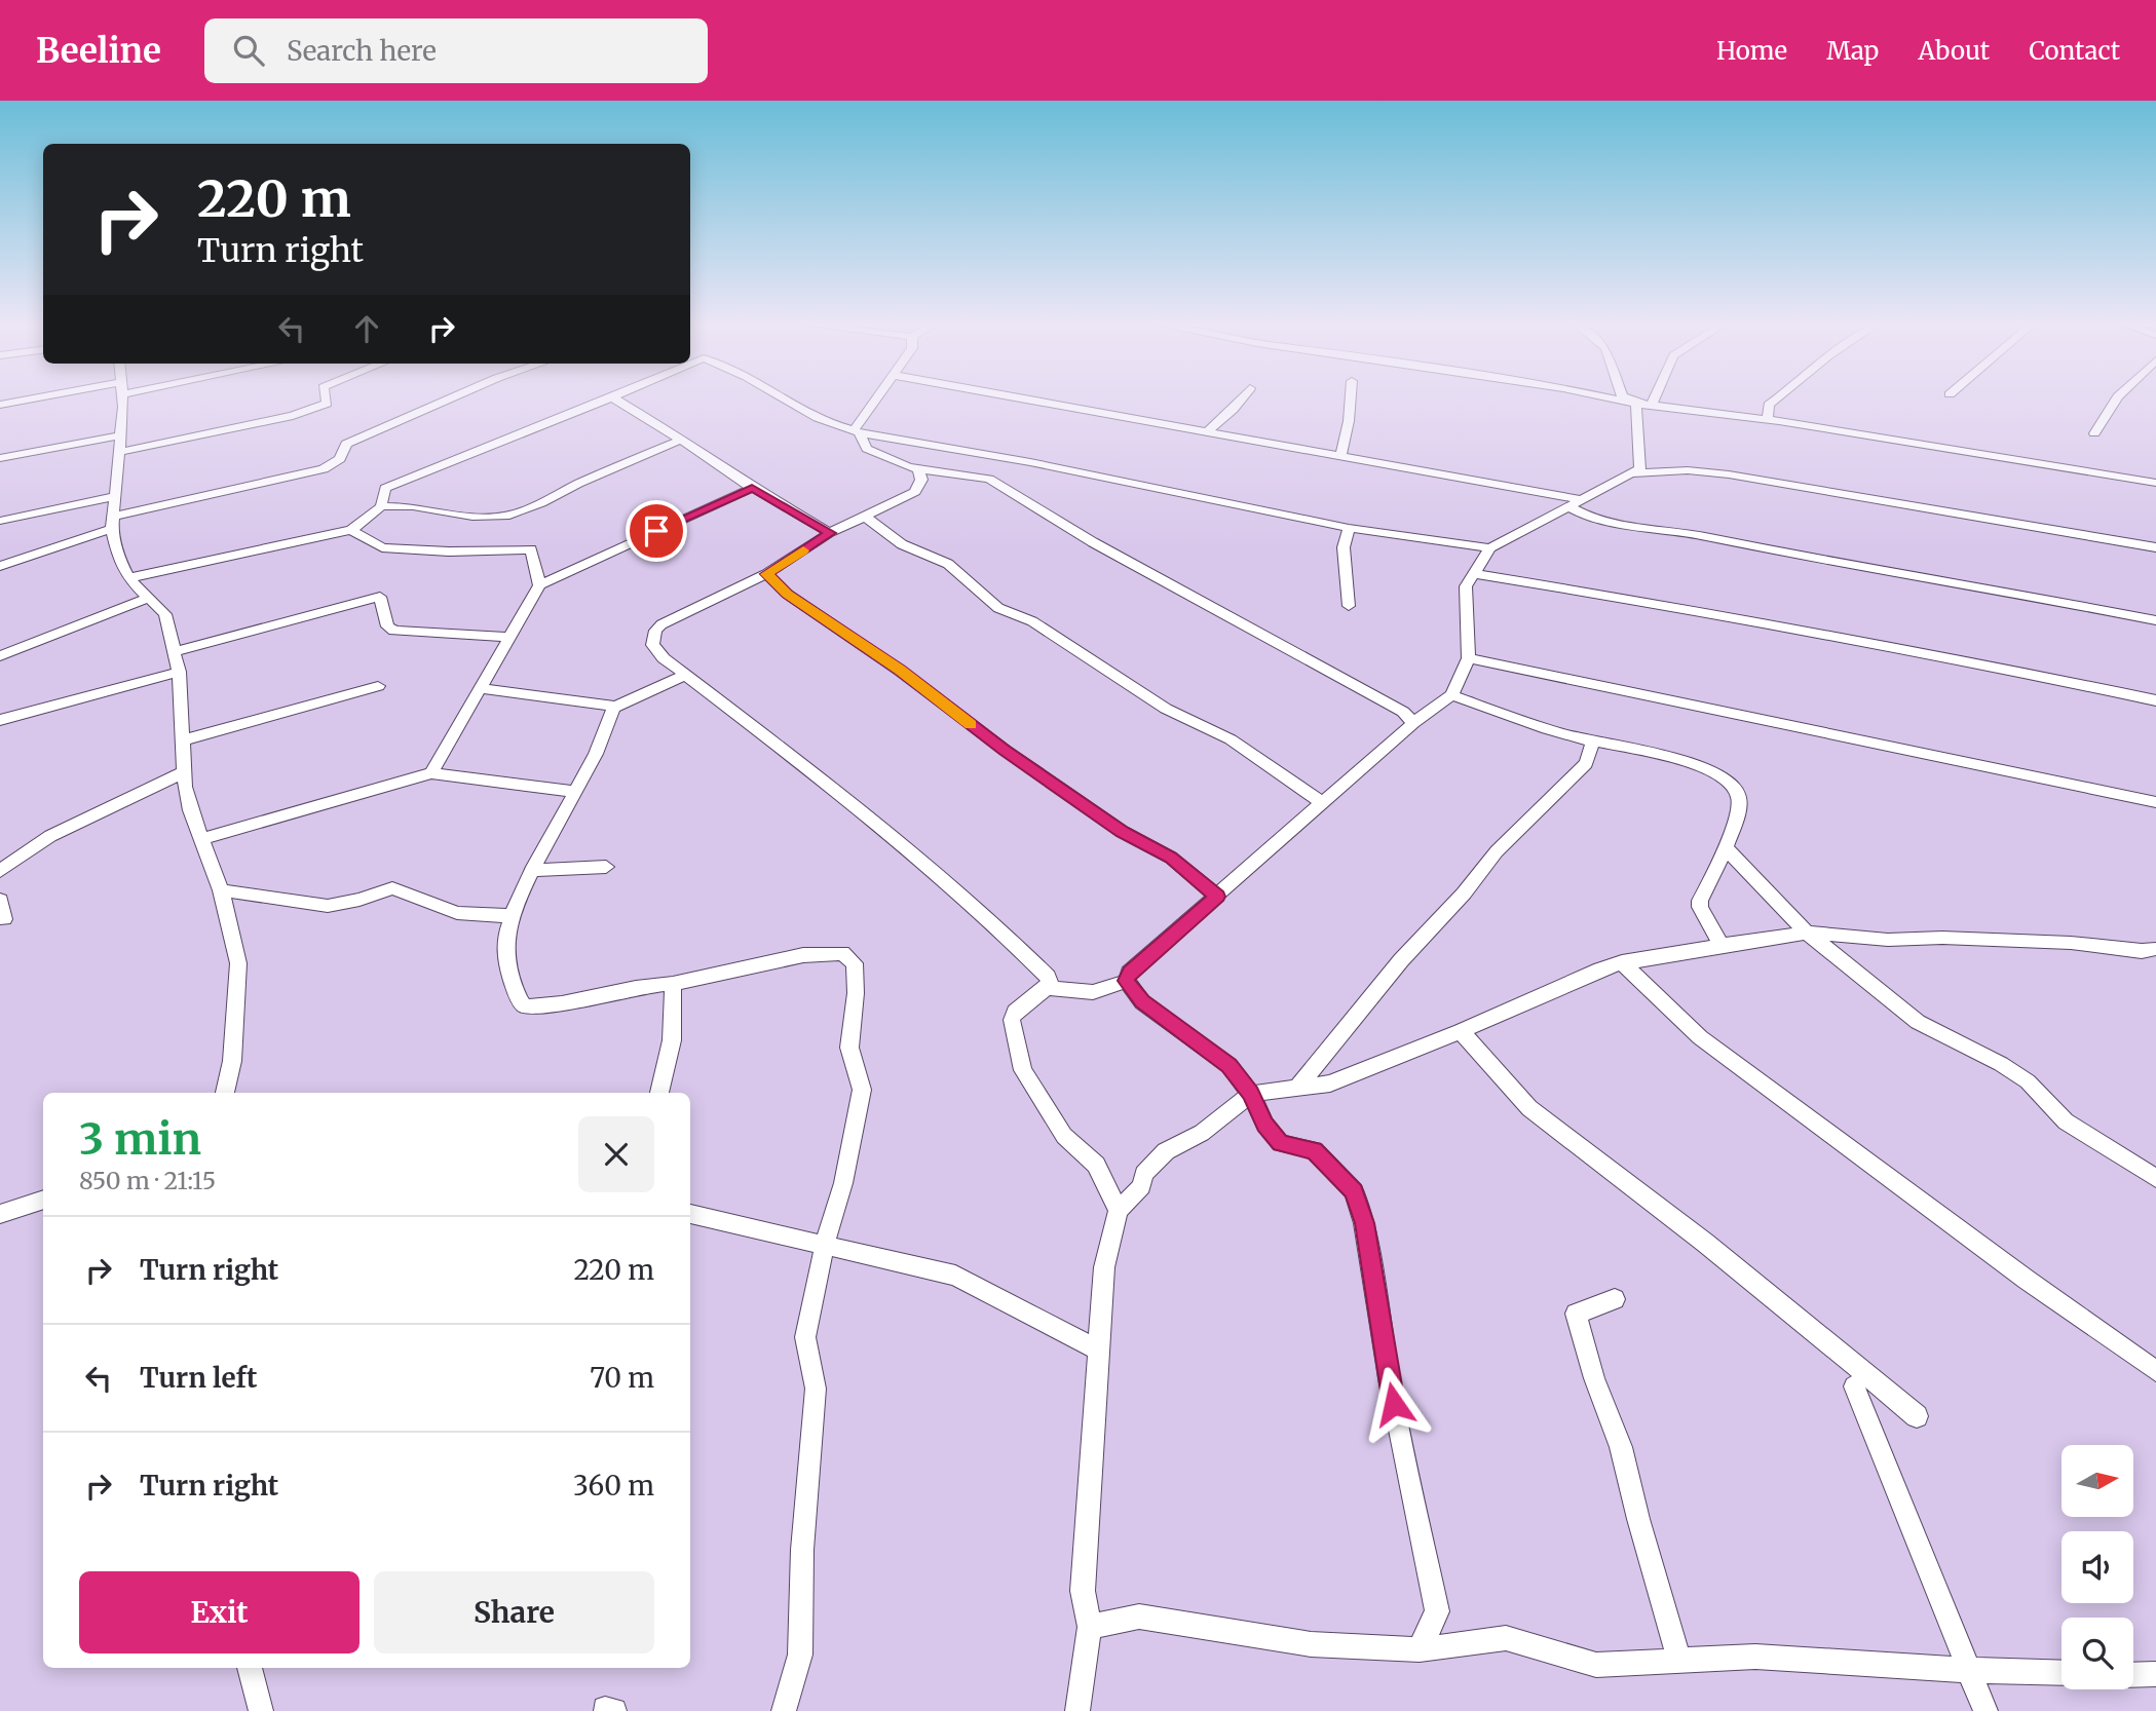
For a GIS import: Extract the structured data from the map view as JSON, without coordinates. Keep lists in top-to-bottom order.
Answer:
{
  "north": "right",
  "page": {
    "header": "Beeline",
    "search": "Search here",
    "nav": [
      "Home",
      "Map",
      "About",
      "Contact"
    ],
    "turn": ["220 m", "Turn right"],
    "heading": ["3 min", "850 m · 21:15"],
    "list": [
      {
        "name": "Turn right",
        "value": "220 m"
      },
      {
        "name": "Turn left",
        "value": "70 m"
      },
      {
        "name": "Turn right",
        "value": "360 m"
      }
    ],
    "buttons": ["Exit", "Share"]
  }
}
